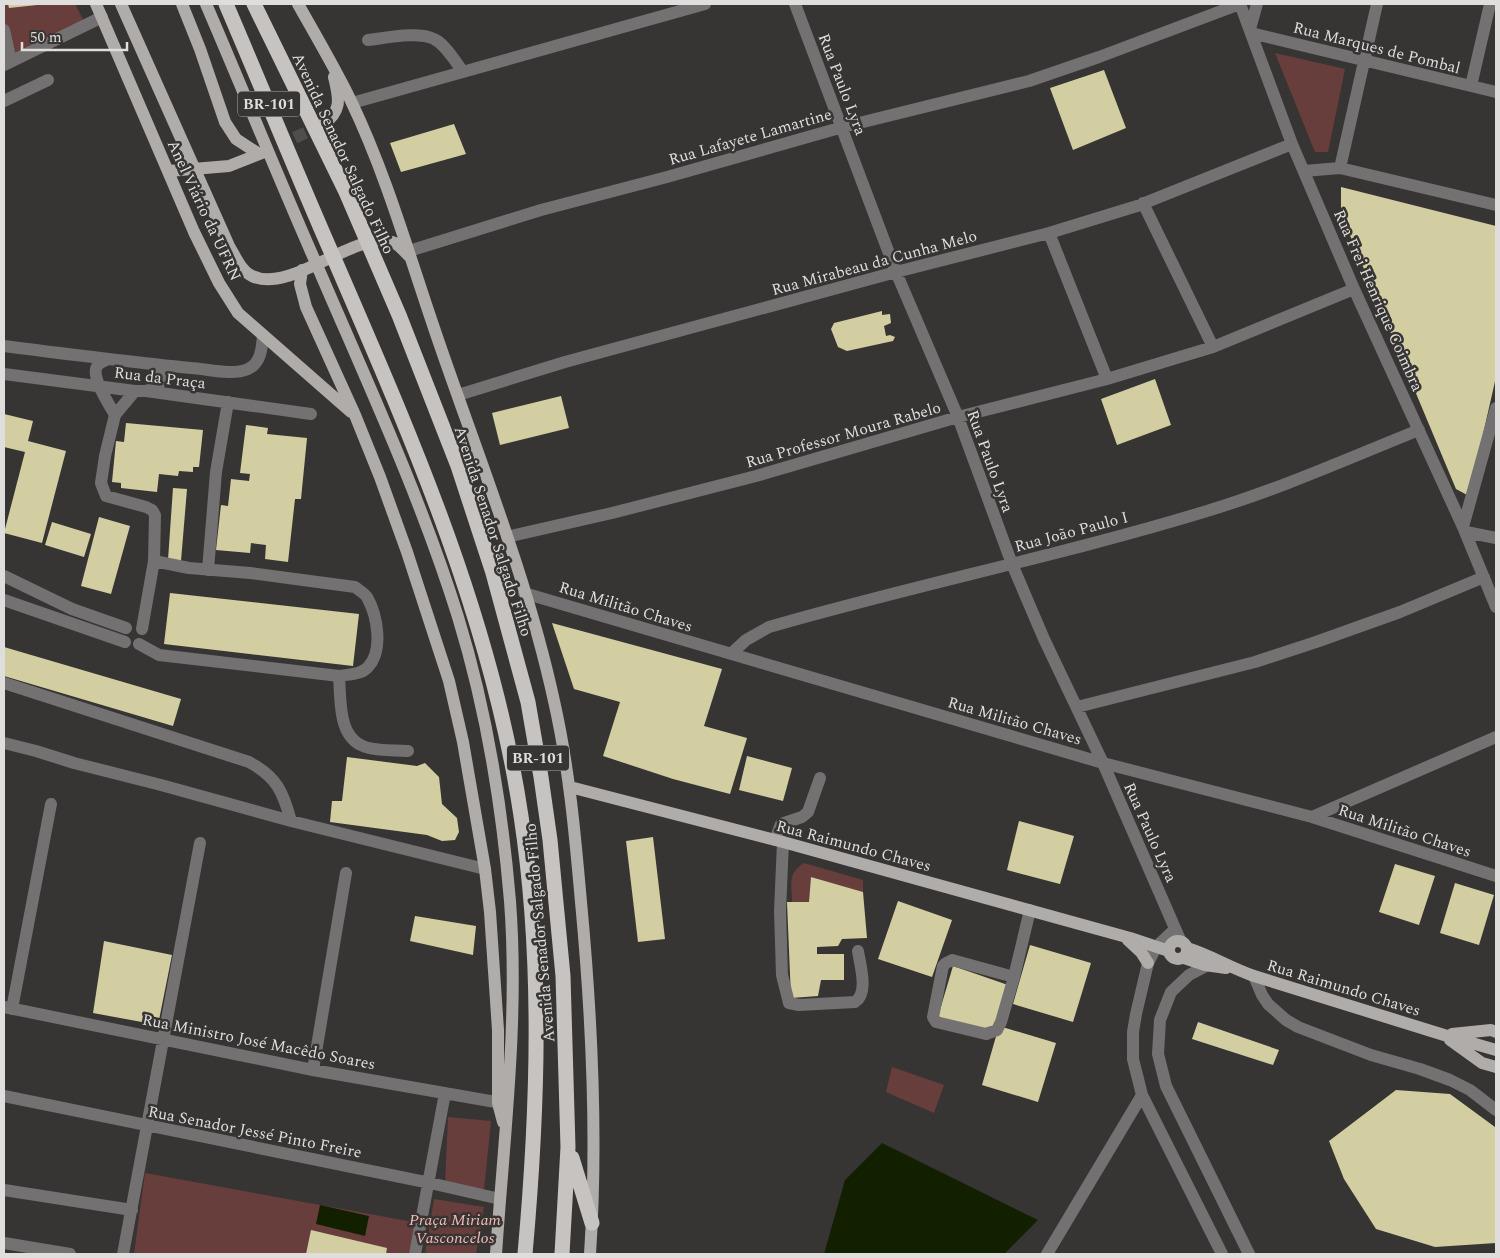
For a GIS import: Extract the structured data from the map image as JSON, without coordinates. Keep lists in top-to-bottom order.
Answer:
{
  "streets": {
    "highway": ["BR-101", "Avenida Senador Salgado Filho"],
    "main road": ["Anel Viário da UFRN", "Rua Raimundo Chaves"],
    "street": [
      "Rua Marques de Pombal",
      "Rua Paulo Lyra",
      "Rua Lafayete Lamartine",
      "Rua Mirabeau da Cunha Melo",
      "Rua Frei Henrique Coimbra",
      "Rua da Praça",
      "Rua Professor Moura Rabelo",
      "Rua João Paulo I",
      "Rua Militão Chaves",
      "Rua Ministro José Macêdo Soares",
      "Rua Senador Jessé Pinto Freire"
    ]
  },
  "crossings": [
    ["Rua Marques de Pombal", "Rua Frei Henrique Coimbra"],
    ["Rua Paulo Lyra", "Rua Lafayete Lamartine"],
    ["Rua Paulo Lyra", "Rua Mirabeau da Cunha Melo"],
    ["Rua Paulo Lyra", "Rua Professor Moura Rabelo"],
    ["Rua Paulo Lyra", "Rua João Paulo I"],
    ["Rua Paulo Lyra", "Rua Militão Chaves"],
    ["Rua Paulo Lyra", "Rua Raimundo Chaves"],
    ["Rua Lafayete Lamartine", "Avenida Senador Salgado Filho"],
    ["Rua Lafayete Lamartine", "Anel Viário da UFRN"],
    ["Rua Lafayete Lamartine", "Rua Frei Henrique Coimbra"],
    ["Avenida Senador Salgado Filho", "Anel Viário da UFRN"],
    ["Avenida Senador Salgado Filho", "Rua Mirabeau da Cunha Melo"],
    ["Avenida Senador Salgado Filho", "Rua Professor Moura Rabelo"],
    ["Avenida Senador Salgado Filho", "Rua Militão Chaves"],
    ["Avenida Senador Salgado Filho", "Rua Raimundo Chaves"],
    ["Avenida Senador Salgado Filho", "Rua Ministro José Macêdo Soares"],
    ["Avenida Senador Salgado Filho", "Rua Senador Jessé Pinto Freire"],
    ["Anel Viário da UFRN", "Rua da Praça"],
    ["Rua Mirabeau da Cunha Melo", "Rua Frei Henrique Coimbra"],
    ["Rua Frei Henrique Coimbra", "Rua Professor Moura Rabelo"],
    ["Rua Frei Henrique Coimbra", "Rua João Paulo I"],
    ["Rua João Paulo I", "Rua Militão Chaves"]
  ],
  "parks": ["Praça Miriam Vasconcelos"],
  "scale_bar": "50 m"
}
